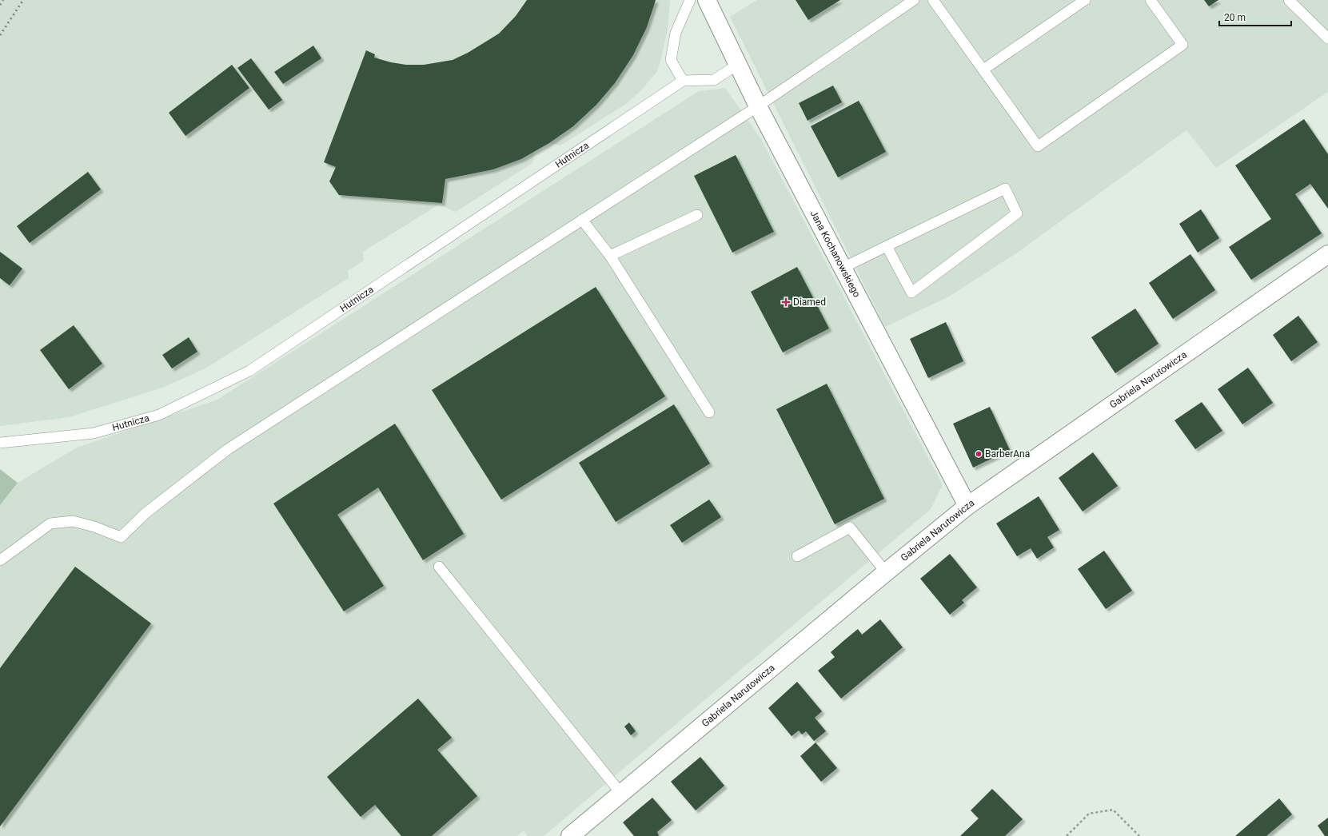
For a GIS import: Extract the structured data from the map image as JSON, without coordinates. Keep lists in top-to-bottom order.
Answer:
{
  "streets": {
    "street": ["Jana Kochanowskiego", "Gabriela Narutowicza"],
    "lane": ["Hutnicza"]
  },
  "crossings": [
    ["Jana Kochanowskiego", "Gabriela Narutowicza"]
  ],
  "places": {
    "health": ["Diamed"],
    "other": ["BarberAna"]
  },
  "scale_bar": "20 m"
}
